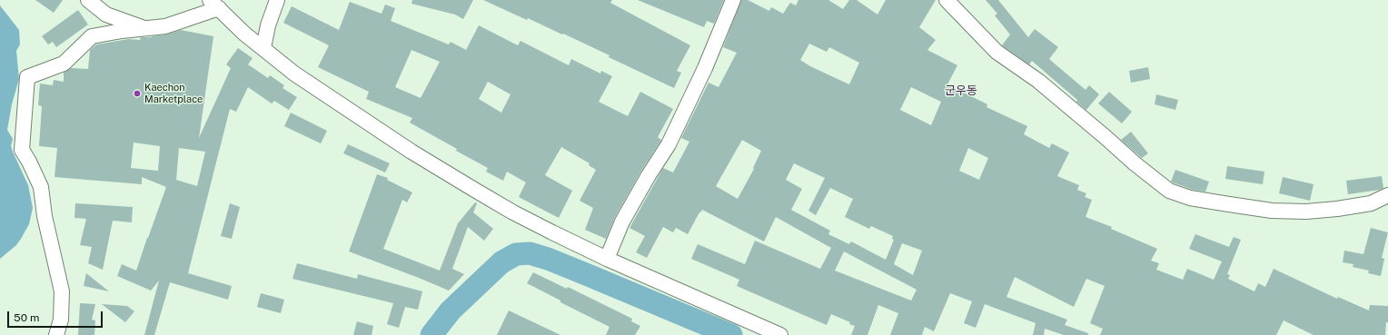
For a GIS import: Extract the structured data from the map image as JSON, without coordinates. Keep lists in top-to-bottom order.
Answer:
{
  "districts": ["군우동"],
  "places": ["Kaechon Marketplace"],
  "scale_bar": "50 m"
}
